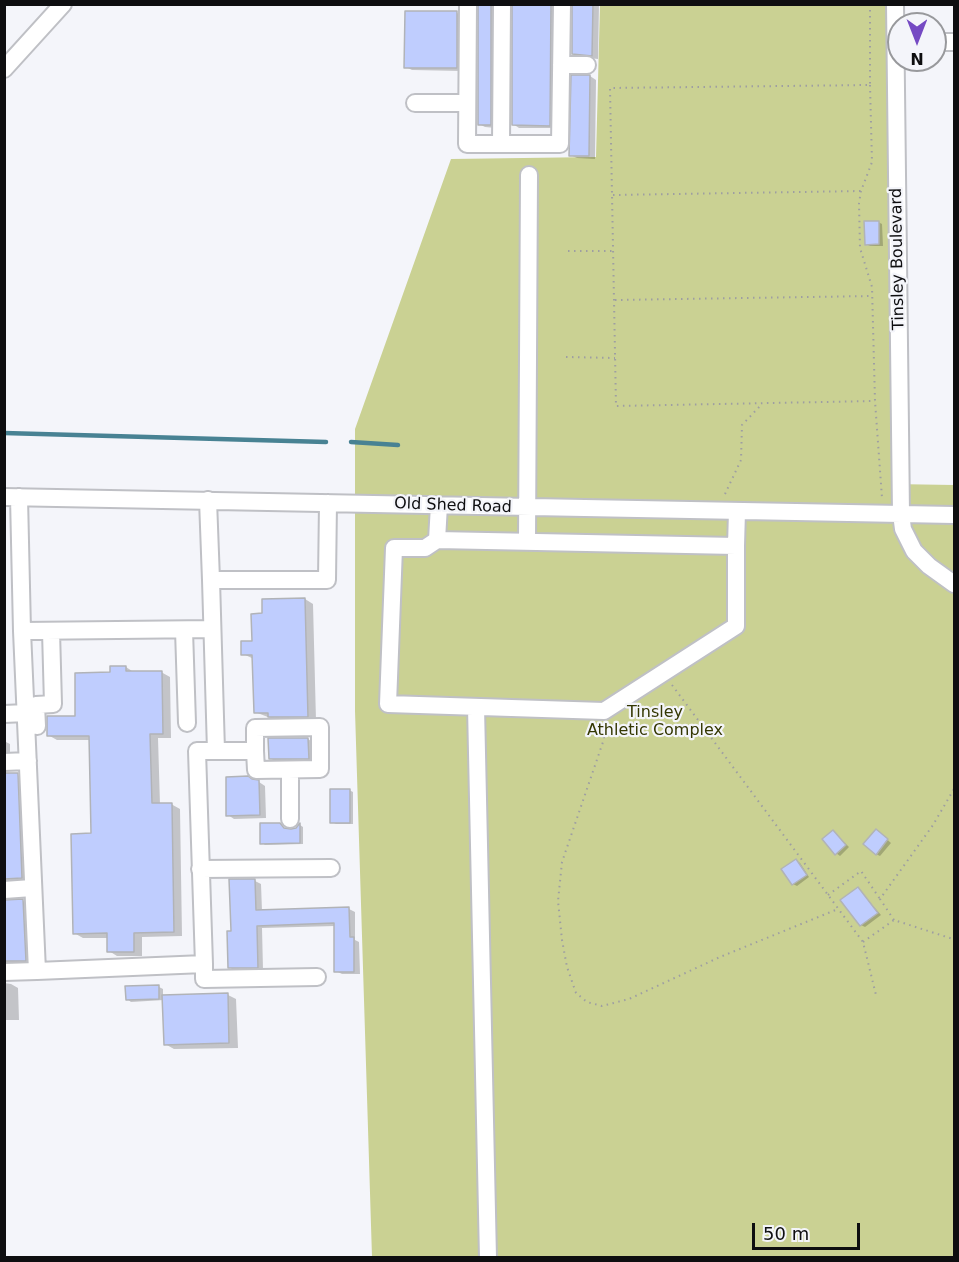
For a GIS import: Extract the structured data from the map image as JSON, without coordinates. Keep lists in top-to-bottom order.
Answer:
{
  "streets": {
    "street": ["Tinsley Boulevard", "Old Shed Road"]
  },
  "crossings": [
    ["Tinsley Boulevard", "Old Shed Road"]
  ],
  "parks": ["Tinsley Athletic Complex"],
  "scale_bar": "50 m",
  "north": "bottom"
}
